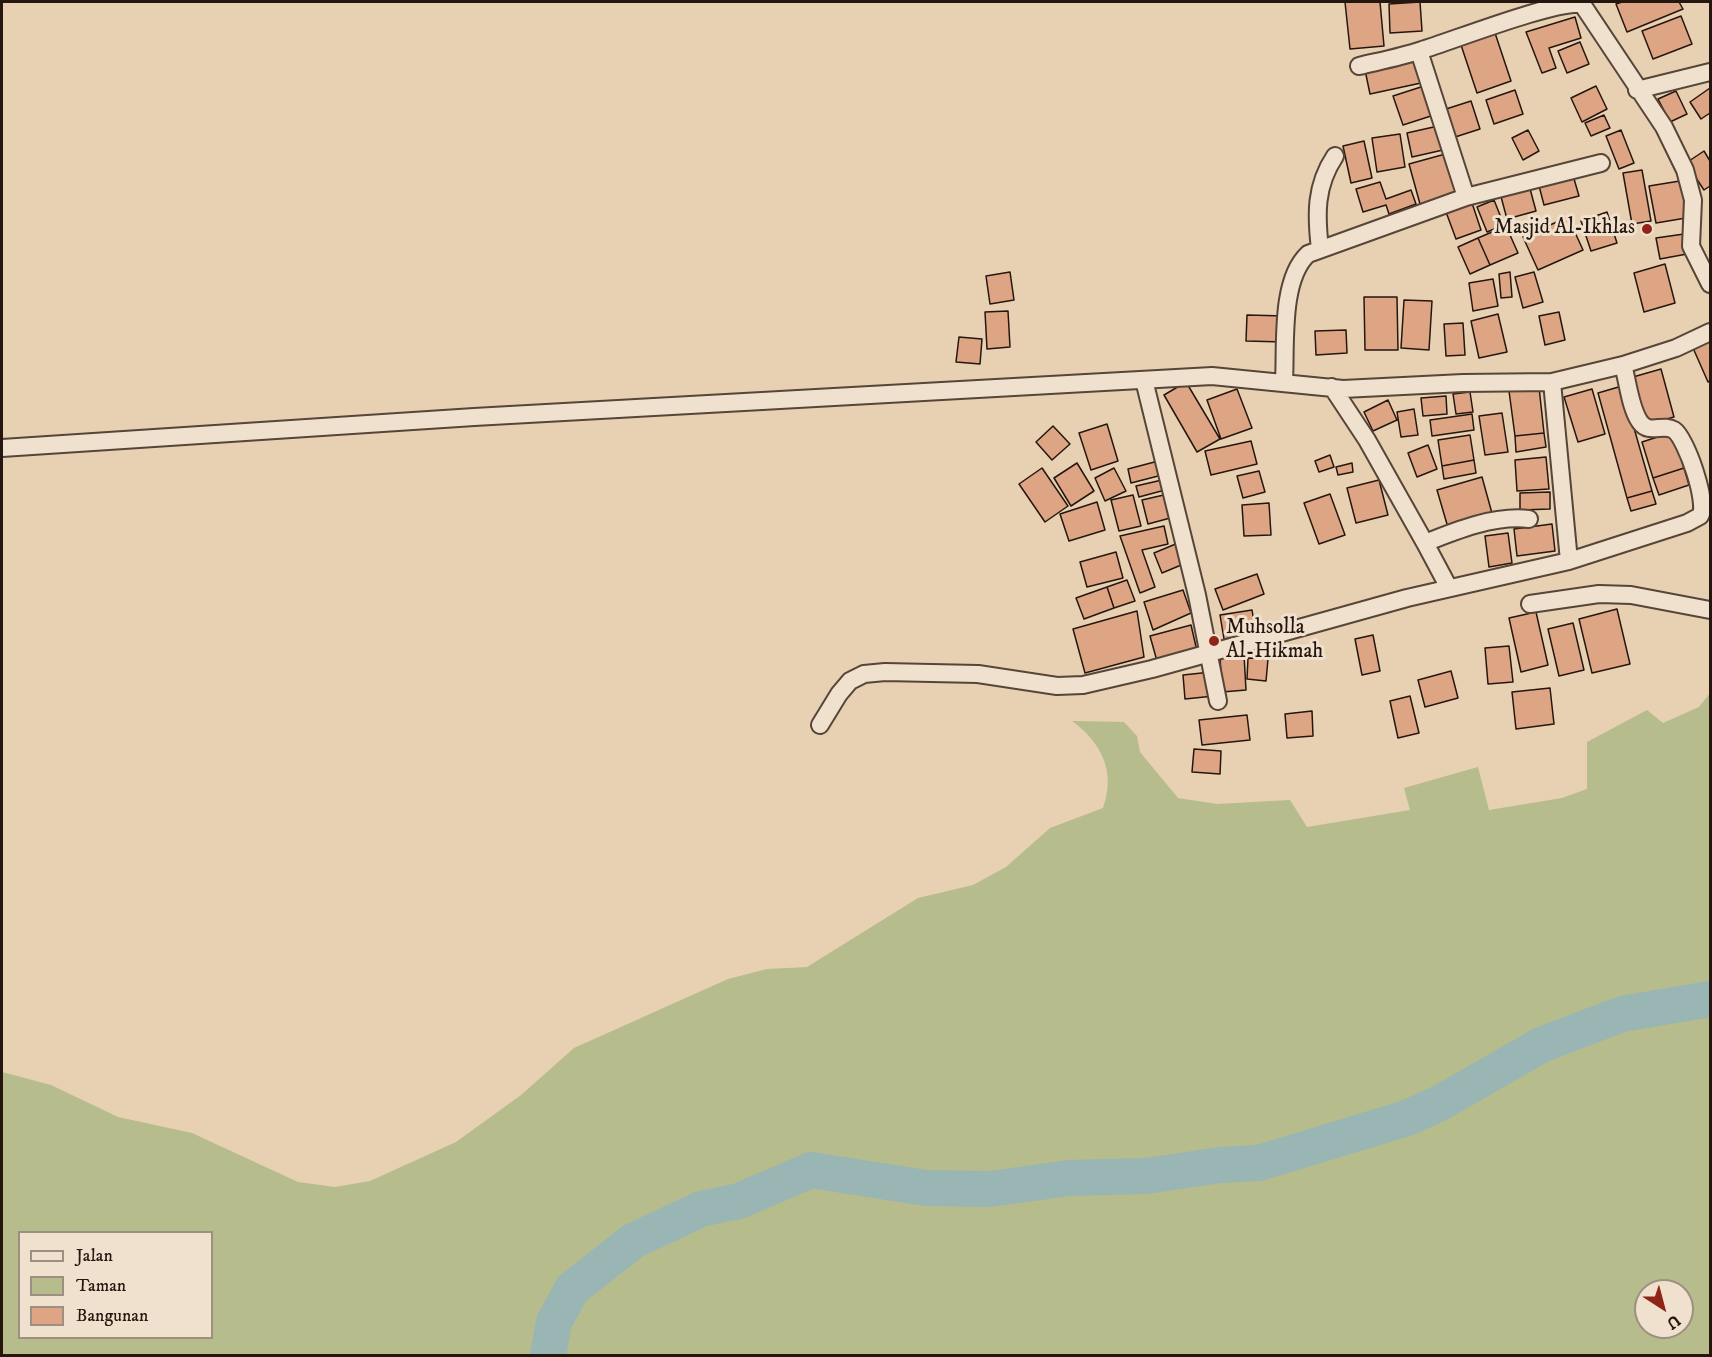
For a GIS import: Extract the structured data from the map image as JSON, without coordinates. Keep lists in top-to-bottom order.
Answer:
{
  "places": ["Masjid Al-Ikhlas", "Muhsolla Al-Hikmah"],
  "legend": ["Jalan", "Taman", "Bangunan"],
  "north": "bottom right"
}
